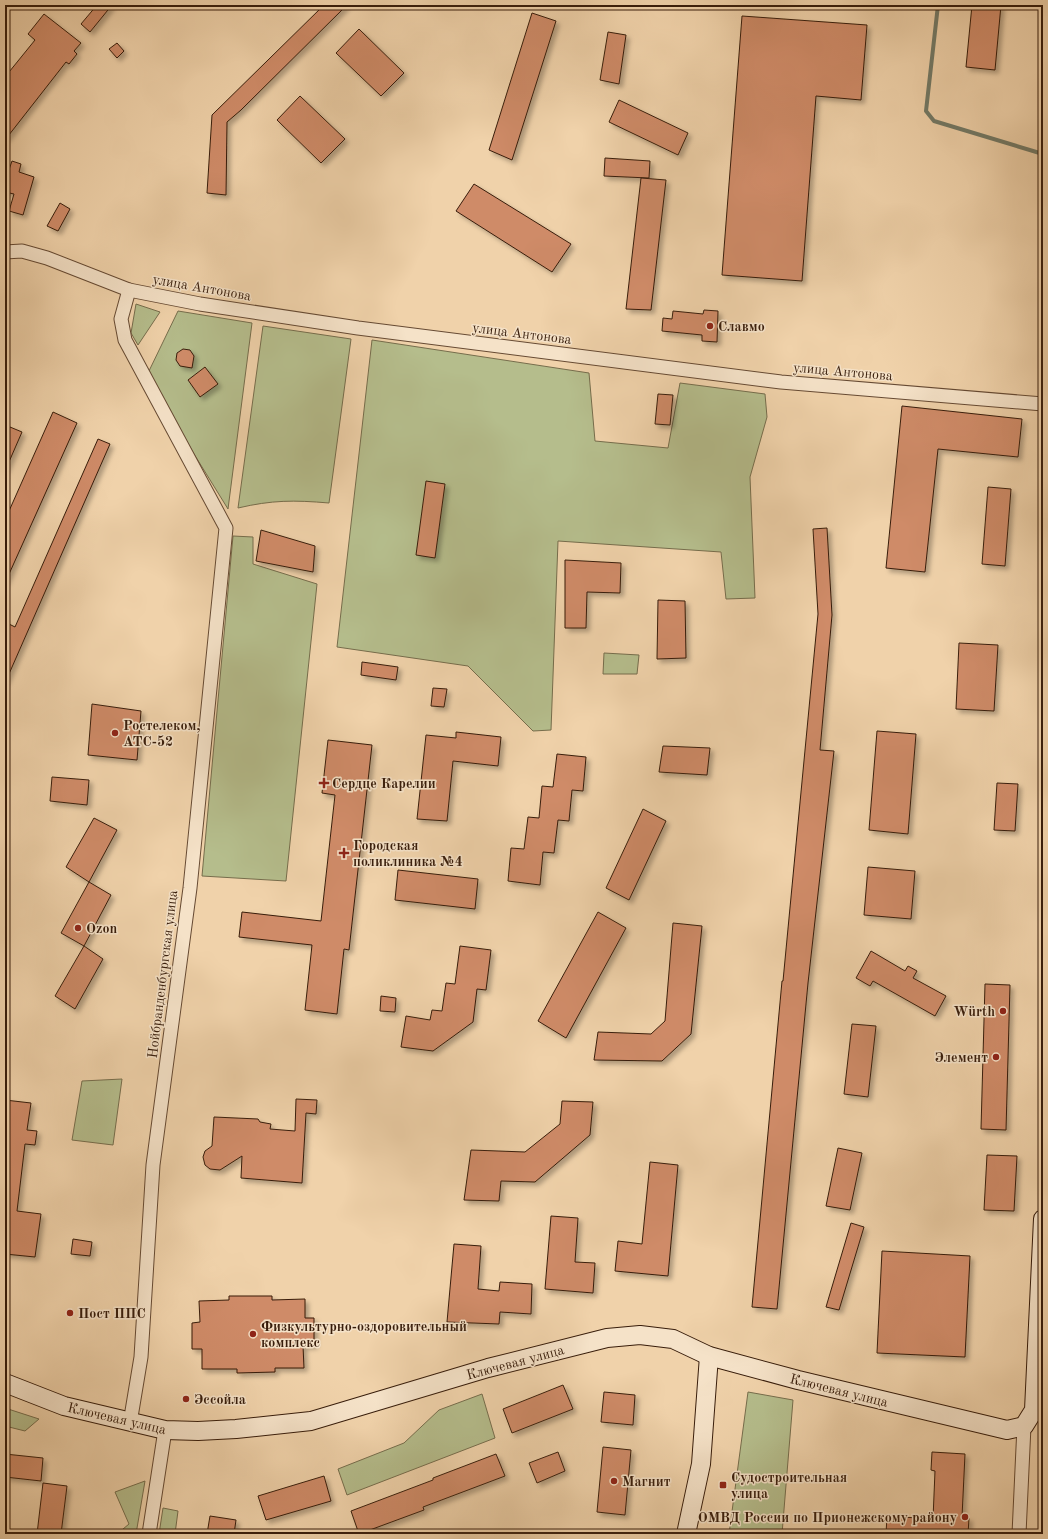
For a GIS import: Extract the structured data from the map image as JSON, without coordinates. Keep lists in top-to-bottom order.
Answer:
{
  "streets": {
    "main road": ["Ключевая улица"],
    "street": ["улица Антонова", "Нойбранденбургская улица"]
  },
  "crossings": [
    ["улица Антонова", "Нойбранденбургская улица"],
    ["Нойбранденбургская улица", "Ключевая улица"]
  ],
  "places": {
    "other": [
      "Славмо",
      "Ростелеком, АТС-52",
      "Ozon",
      "Würth",
      "Элемент",
      "Пост ППС",
      "Физкультурно-оздоровительный комплекс",
      "Эссойла",
      "Магнит",
      "ОМВД России по Прионежскому району"
    ],
    "health": ["Сердце Карелии", "Городская поликлиника №4"],
    "transit": ["Судостроительная улица"]
  }
}
